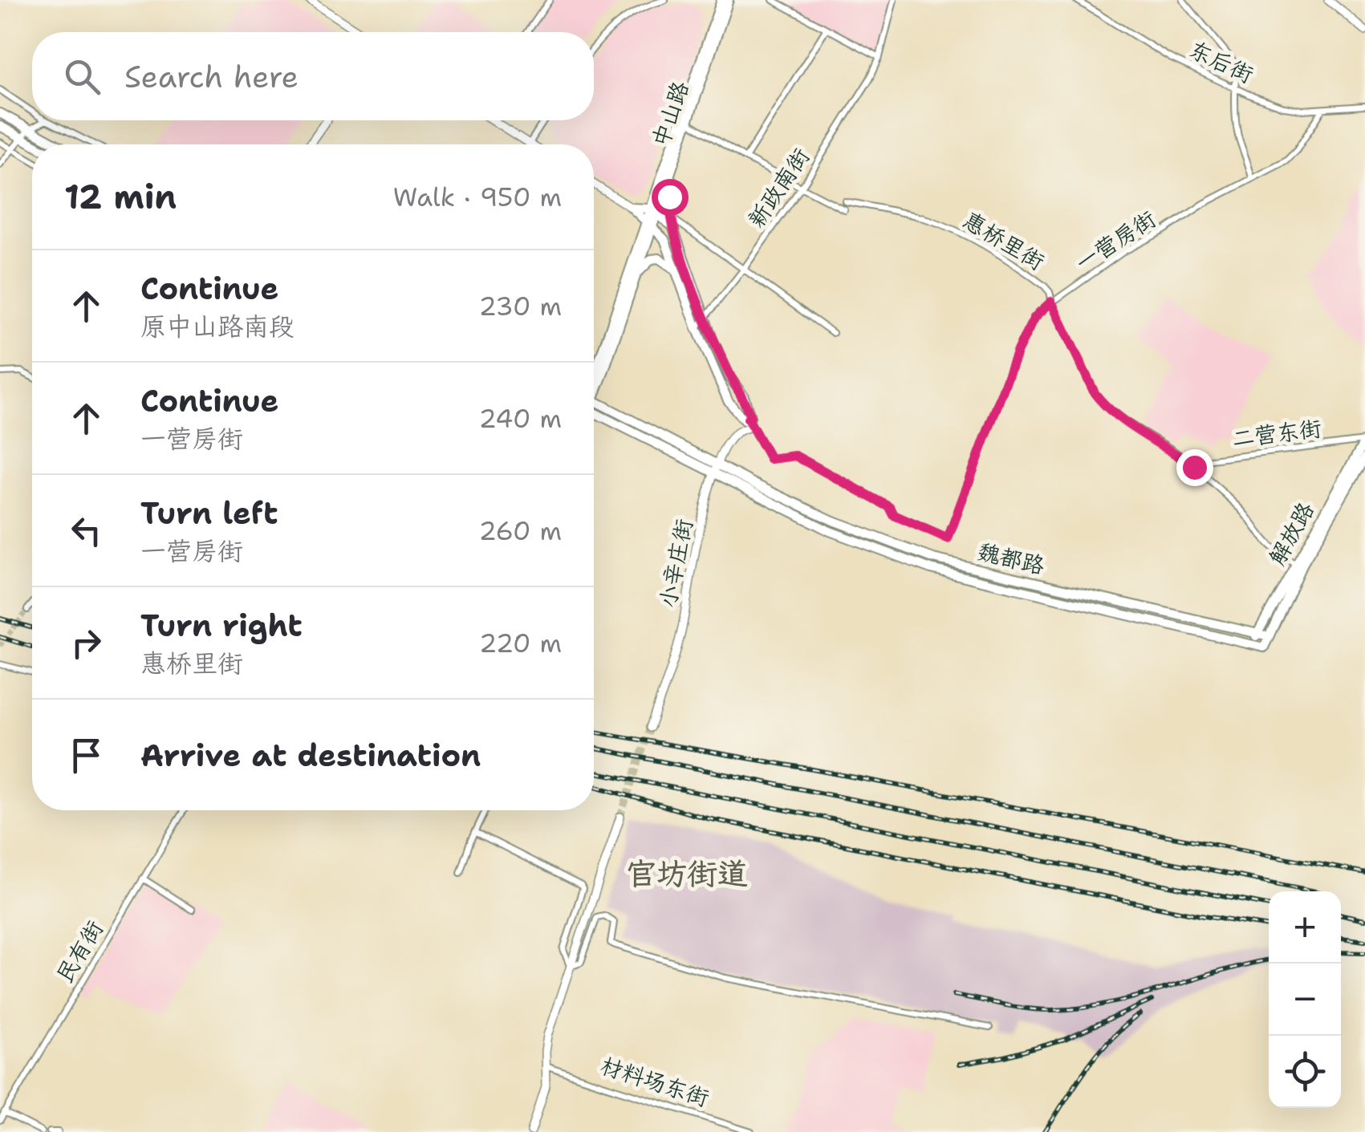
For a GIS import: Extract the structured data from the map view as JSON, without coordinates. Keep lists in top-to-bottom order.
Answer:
{
  "streets": {
    "main road": ["中山路", "解放路", "魏都路"],
    "street": [
      "东后街",
      "新政南街",
      "惠桥里街",
      "一营房街",
      "二营东街",
      "小辛庄街",
      "民有街",
      "材料场东街"
    ]
  },
  "crossings": [
    ["东后街", "一营房街"],
    ["惠桥里街", "一营房街"],
    ["惠桥里街", "二营东街"],
    ["惠桥里街", "解放路"],
    ["一营房街", "小辛庄街"],
    ["二营东街", "解放路"],
    ["解放路", "魏都路"],
    ["魏都路", "小辛庄街"]
  ],
  "districts": ["官坊街道"],
  "page": {
    "search": "Search here",
    "heading": ["12 min", "Walk · 950 m"],
    "list": [
      ["Continue", "原中山路南段", "230 m"],
      ["Continue", "一营房街", "240 m"],
      ["Turn left", "一营房街", "260 m"],
      ["Turn right", "惠桥里街", "220 m"],
      "Arrive at destination"
    ],
    "map_buttons": ["+", "−"]
  }
}
